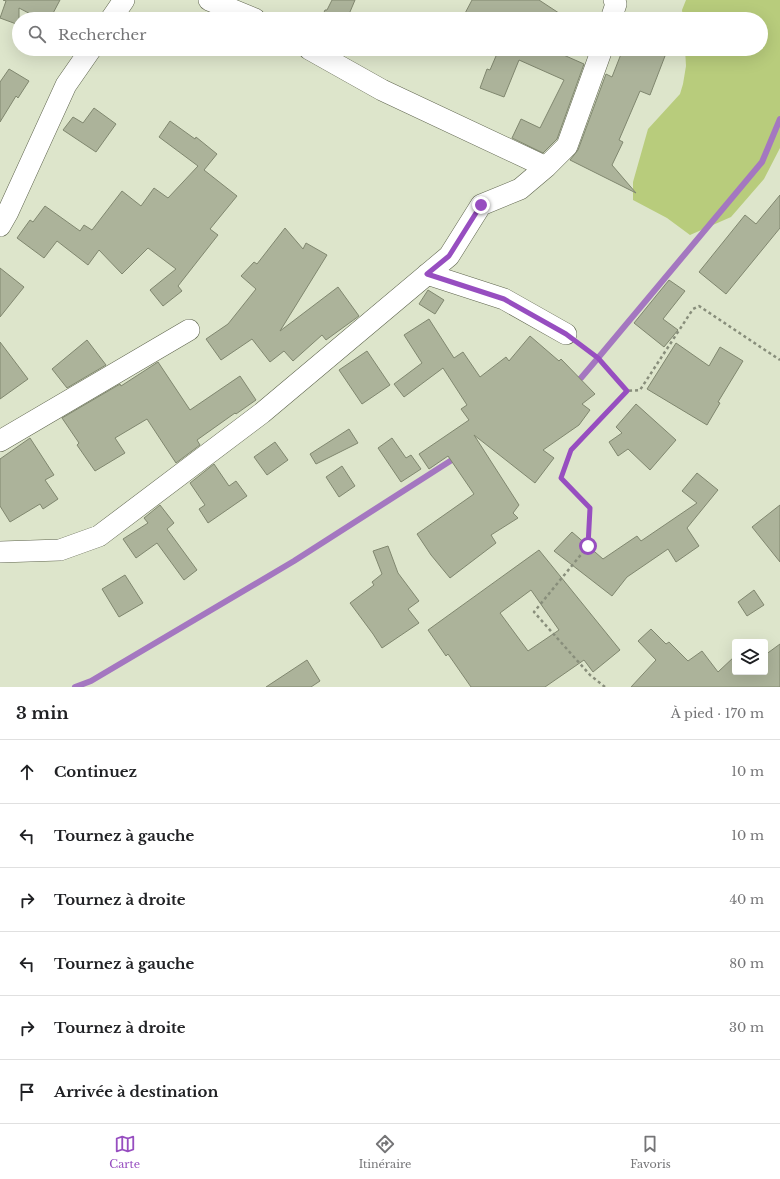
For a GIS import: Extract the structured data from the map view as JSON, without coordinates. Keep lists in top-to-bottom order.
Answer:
{
  "page": {
    "search": "Rechercher",
    "heading": ["3 min", "À pied · 170 m"],
    "list": [
      ["Continuez", "10 m"],
      ["Tournez à gauche", "10 m"],
      ["Tournez à droite", "40 m"],
      ["Tournez à gauche", "80 m"],
      ["Tournez à droite", "30 m"],
      "Arrivée à destination"
    ],
    "nav": ["Carte", "Itinéraire", "Favoris"]
  }
}
